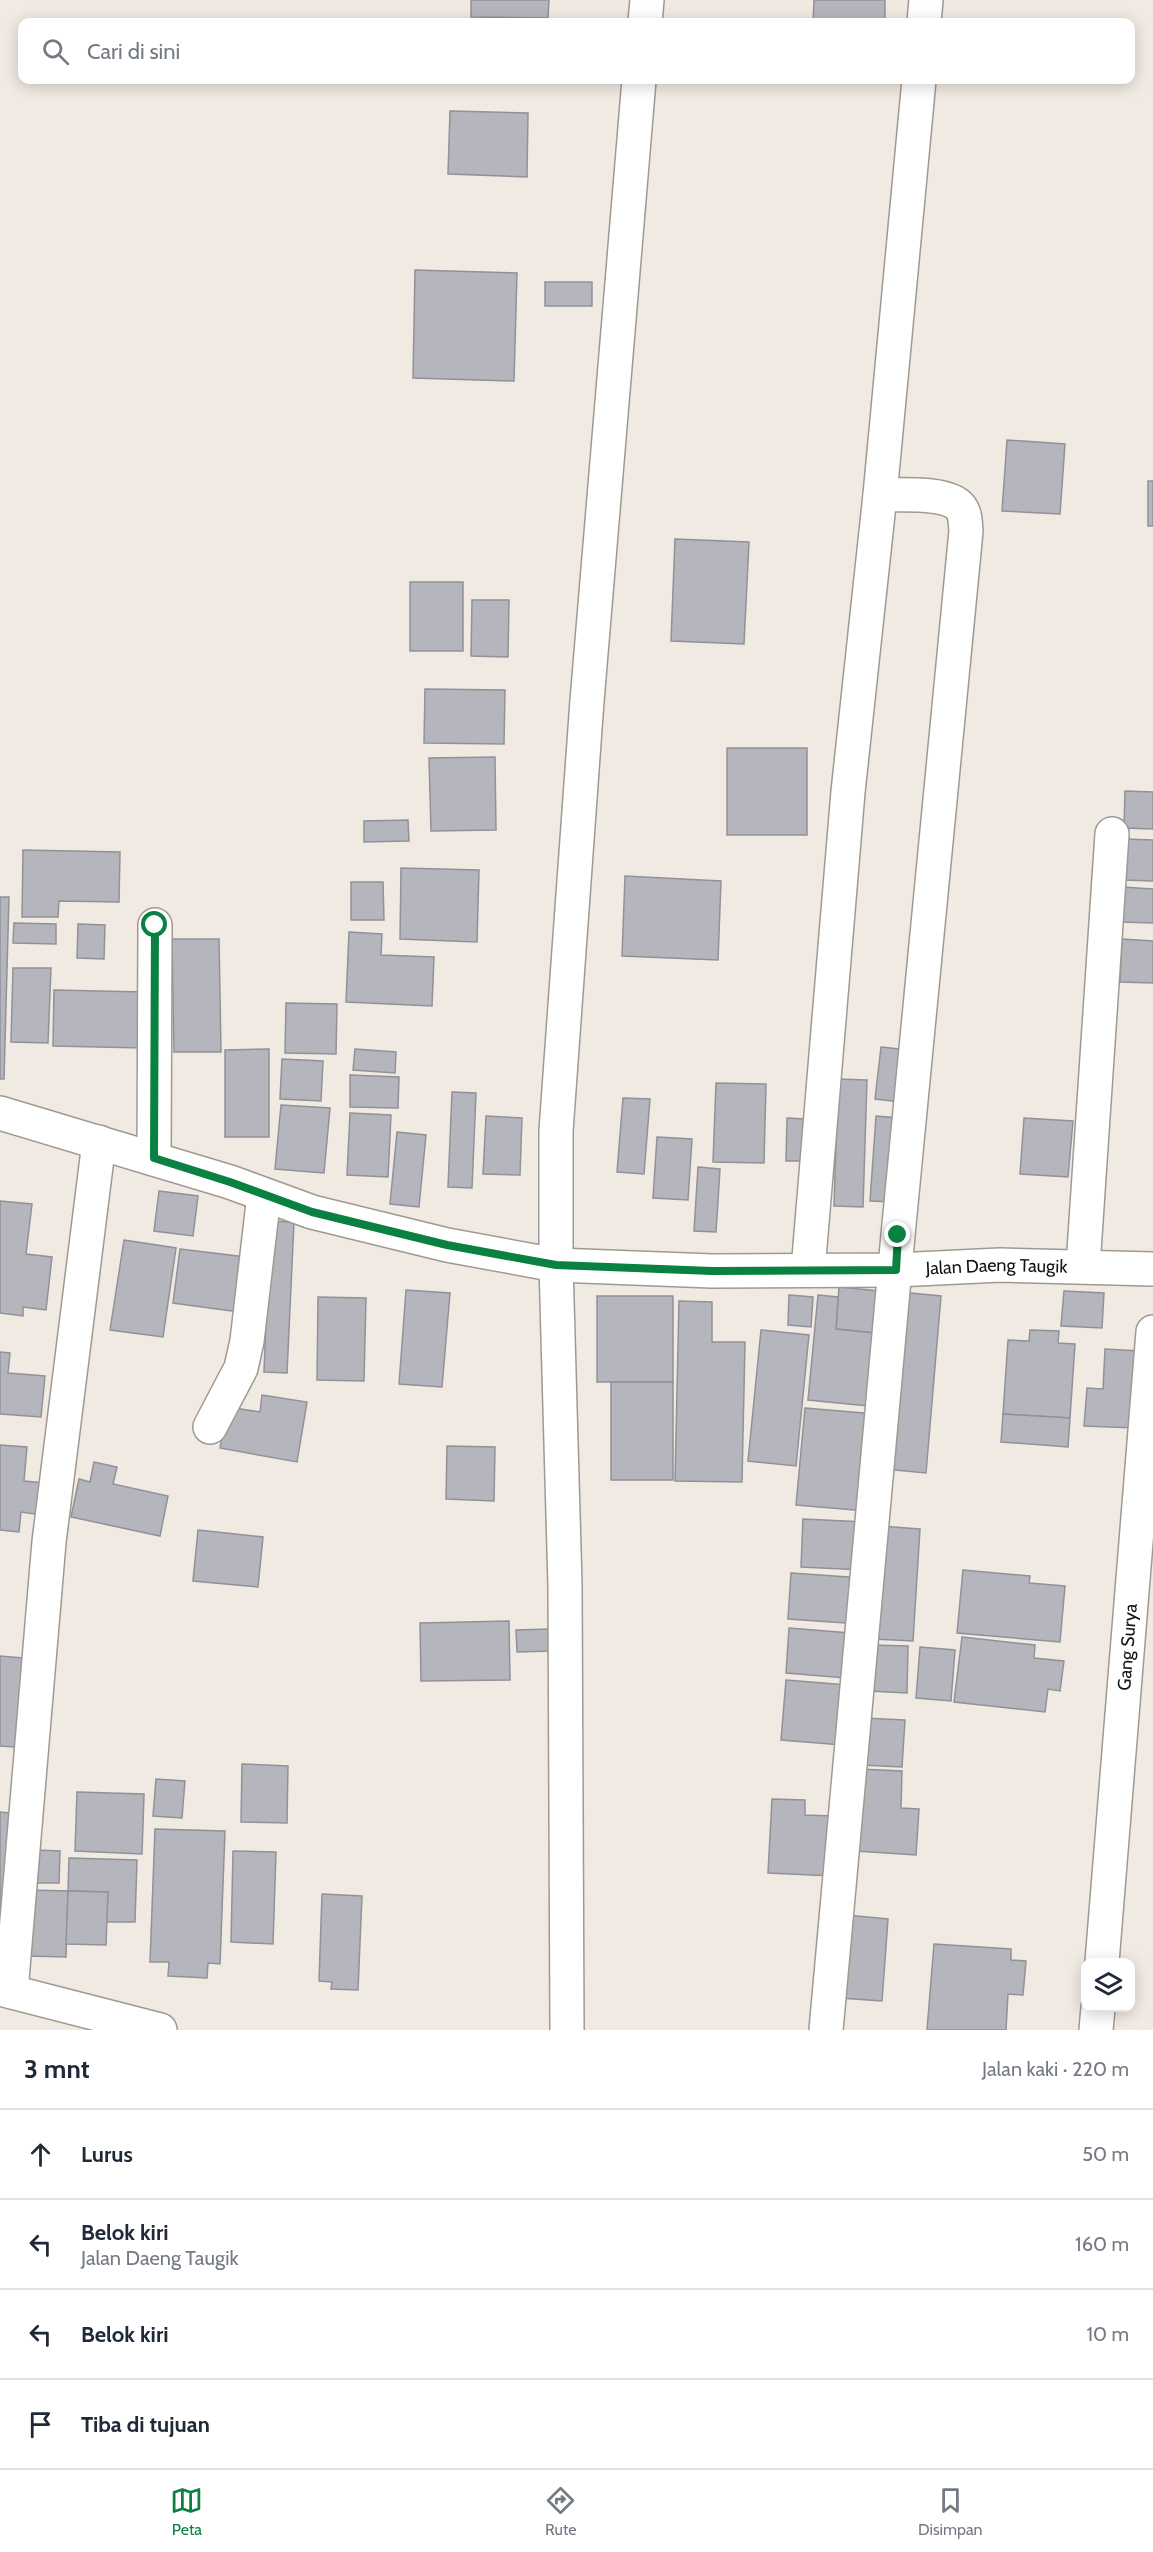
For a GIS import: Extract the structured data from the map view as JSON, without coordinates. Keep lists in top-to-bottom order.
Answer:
{
  "streets": {
    "street": ["Jalan Daeng Taugik", "Gang Surya"]
  },
  "page": {
    "search": "Cari di sini",
    "heading": ["3 mnt", "Jalan kaki · 220 m"],
    "list": [
      ["Lurus", "50 m"],
      ["Belok kiri", "Jalan Daeng Taugik", "160 m"],
      ["Belok kiri", "10 m"],
      "Tiba di tujuan"
    ],
    "nav": ["Peta", "Rute", "Disimpan"]
  }
}
